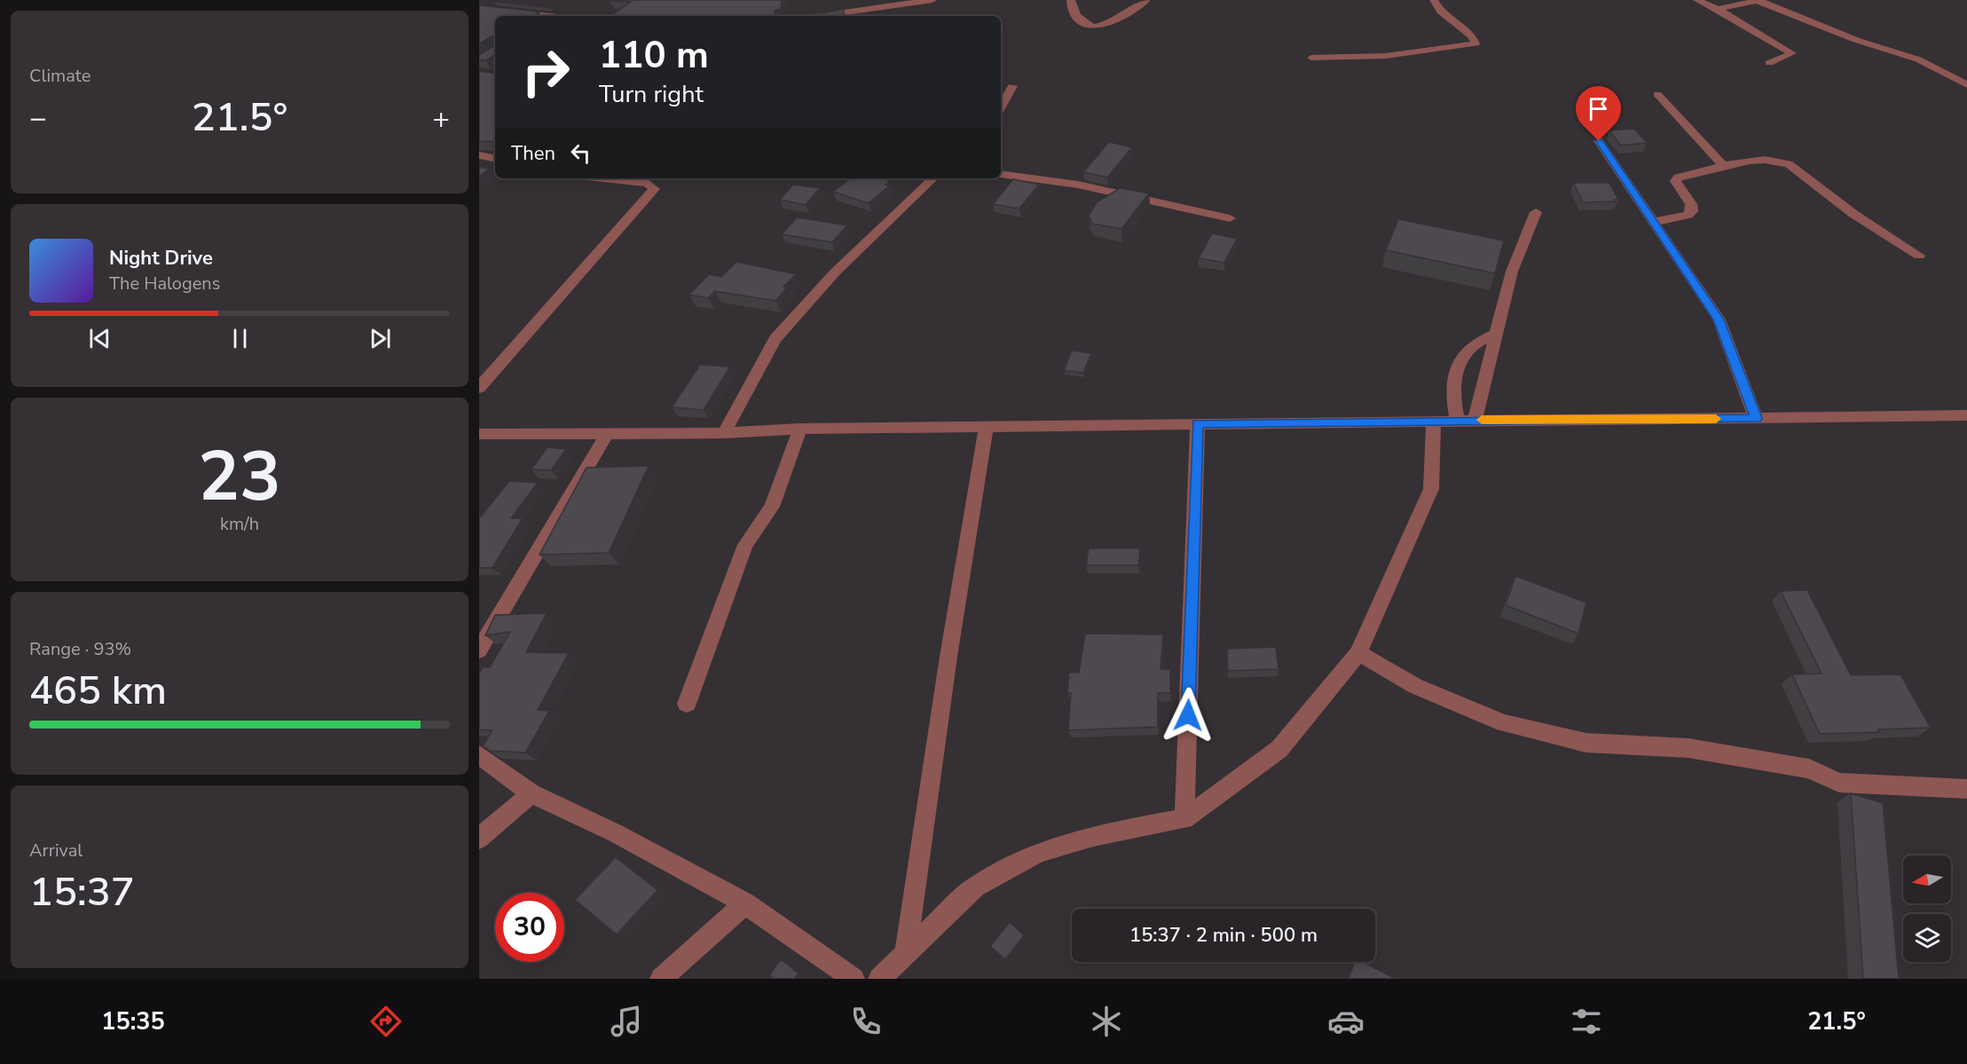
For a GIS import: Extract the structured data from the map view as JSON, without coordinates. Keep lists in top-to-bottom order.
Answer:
{
  "north": "left",
  "page": {
    "tile": [
      "Climate",
      ["23", "km/h"],
      ["Range · 93%", "465 km"],
      ["Arrival", "15:37"]
    ],
    "turn": ["110 m", "Turn right"],
    "heat": ["−", "21.5°", "+"],
    "then": "Then",
    "song": ["Night Drive", "The Halogens"],
    "limit": "30",
    "trip": "15:37 · 2 min · 500 m",
    "tabs": ["15:35", "21.5°"]
  }
}
